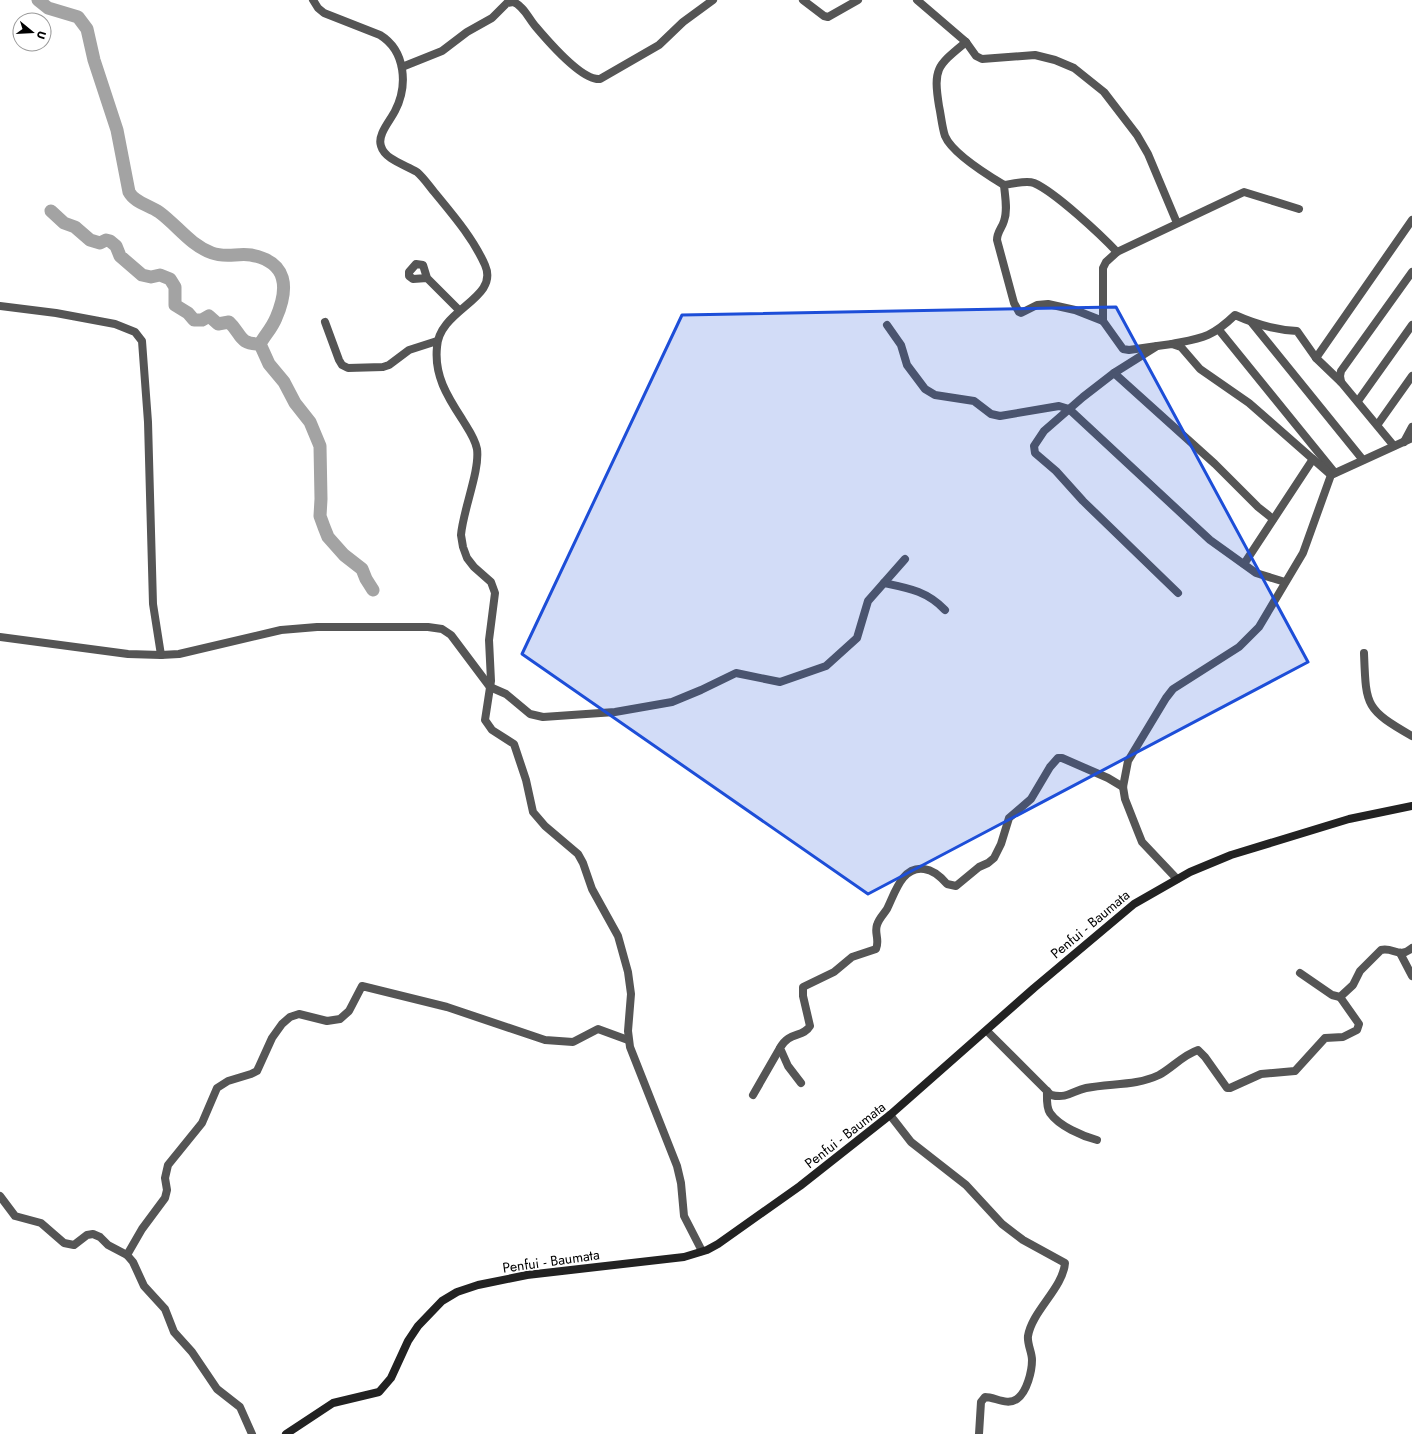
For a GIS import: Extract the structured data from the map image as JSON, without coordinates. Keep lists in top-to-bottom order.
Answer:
{
  "streets": {
    "street": ["Penfui - Baumata"]
  },
  "north": "right"
}
